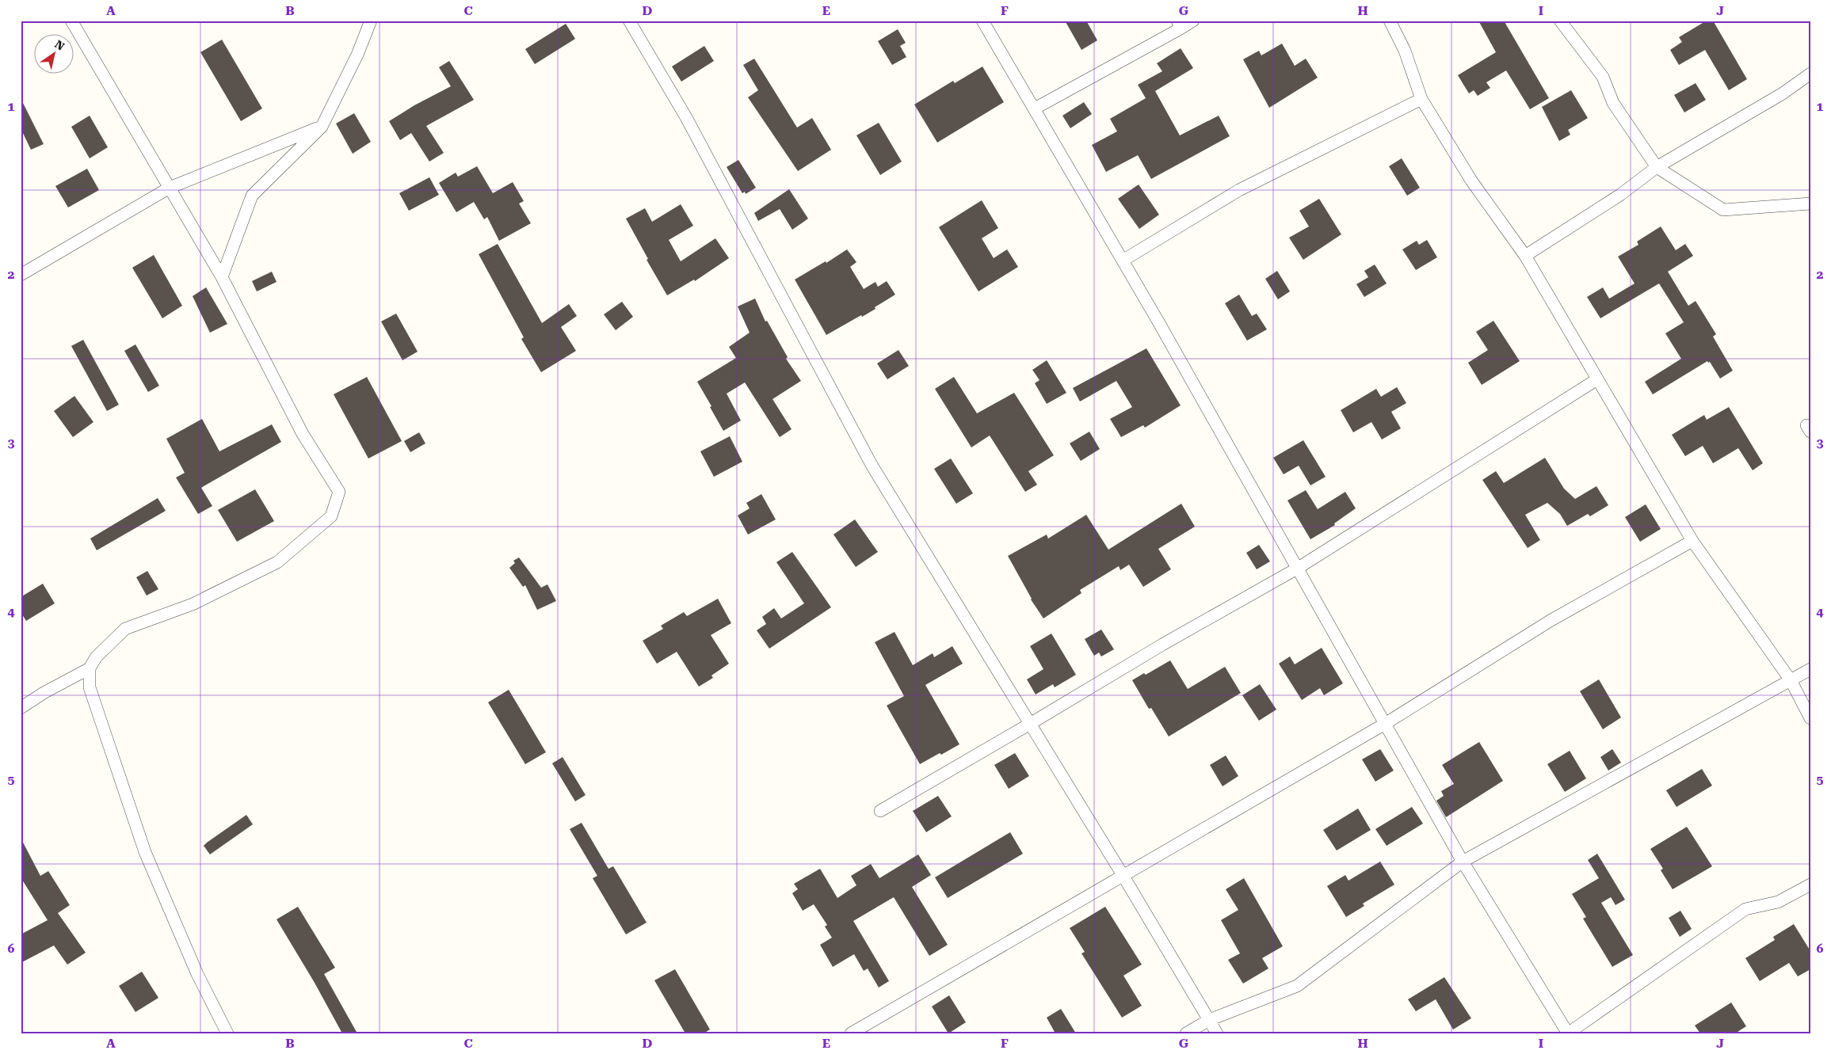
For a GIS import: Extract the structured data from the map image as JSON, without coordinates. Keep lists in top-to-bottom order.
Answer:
{
  "north": "top right",
  "grid": {
    "columns": [
      "A",
      "B",
      "C",
      "D",
      "E",
      "F",
      "G",
      "H",
      "I",
      "J"
    ],
    "rows": [
      "1",
      "2",
      "3",
      "4",
      "5",
      "6"
    ]
  }
}
